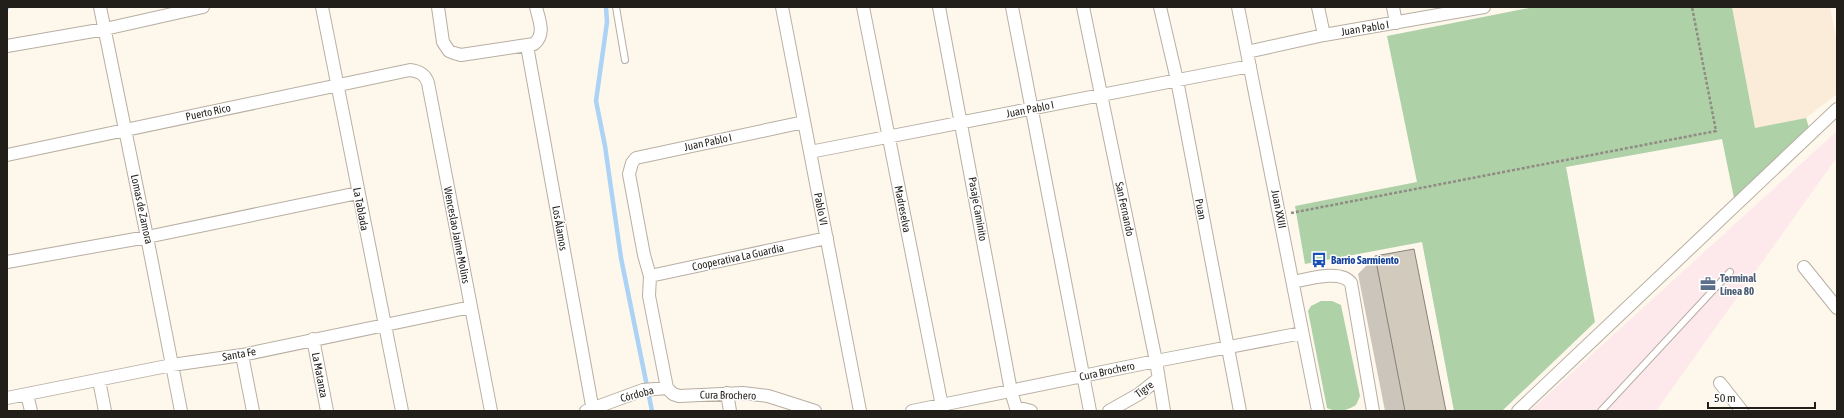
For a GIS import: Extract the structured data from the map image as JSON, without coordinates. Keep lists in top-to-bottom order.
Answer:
{
  "streets": {
    "street": [
      "Juan Pablo I",
      "Puerto Rico",
      "Lomas de Zamora",
      "La Tablada",
      "Pablo VI",
      "Madreselva",
      "Pasaje Caminito",
      "San Fernando",
      "Puan",
      "Juan XXIII",
      "Los Álamos",
      "Wenceslao Jaime Molins",
      "Cooperativa La Guardia",
      "Santa Fe",
      "Cura Brochero",
      "La Matanza",
      "Tigre",
      "Córdoba"
    ]
  },
  "crossings": [
    ["Juan Pablo I", "Pablo VI"],
    ["Juan Pablo I", "Madreselva"],
    ["Juan Pablo I", "Pasaje Caminito"],
    ["Juan Pablo I", "San Fernando"],
    ["Juan Pablo I", "Puan"],
    ["Juan Pablo I", "Juan XXIII"],
    ["Juan Pablo I", "Cooperativa La Guardia"],
    ["Puerto Rico", "Lomas de Zamora"],
    ["Puerto Rico", "La Tablada"],
    ["Puerto Rico", "Wenceslao Jaime Molins"],
    ["Lomas de Zamora", "Santa Fe"],
    ["La Tablada", "Santa Fe"],
    ["Pablo VI", "Cooperativa La Guardia"],
    ["Madreselva", "Cura Brochero"],
    ["Pasaje Caminito", "Cura Brochero"],
    ["San Fernando", "Cura Brochero"],
    ["San Fernando", "Tigre"],
    ["Puan", "Cura Brochero"],
    ["Juan XXIII", "Cura Brochero"],
    ["Los Álamos", "Córdoba"],
    ["Wenceslao Jaime Molins", "Santa Fe"],
    ["Santa Fe", "La Matanza"],
    ["Cura Brochero", "Córdoba"]
  ],
  "places": {
    "bus stop": ["Barrio Sarmiento"],
    "office": ["Terminal Línea 80"]
  },
  "scale_bar": "50 m"
}
